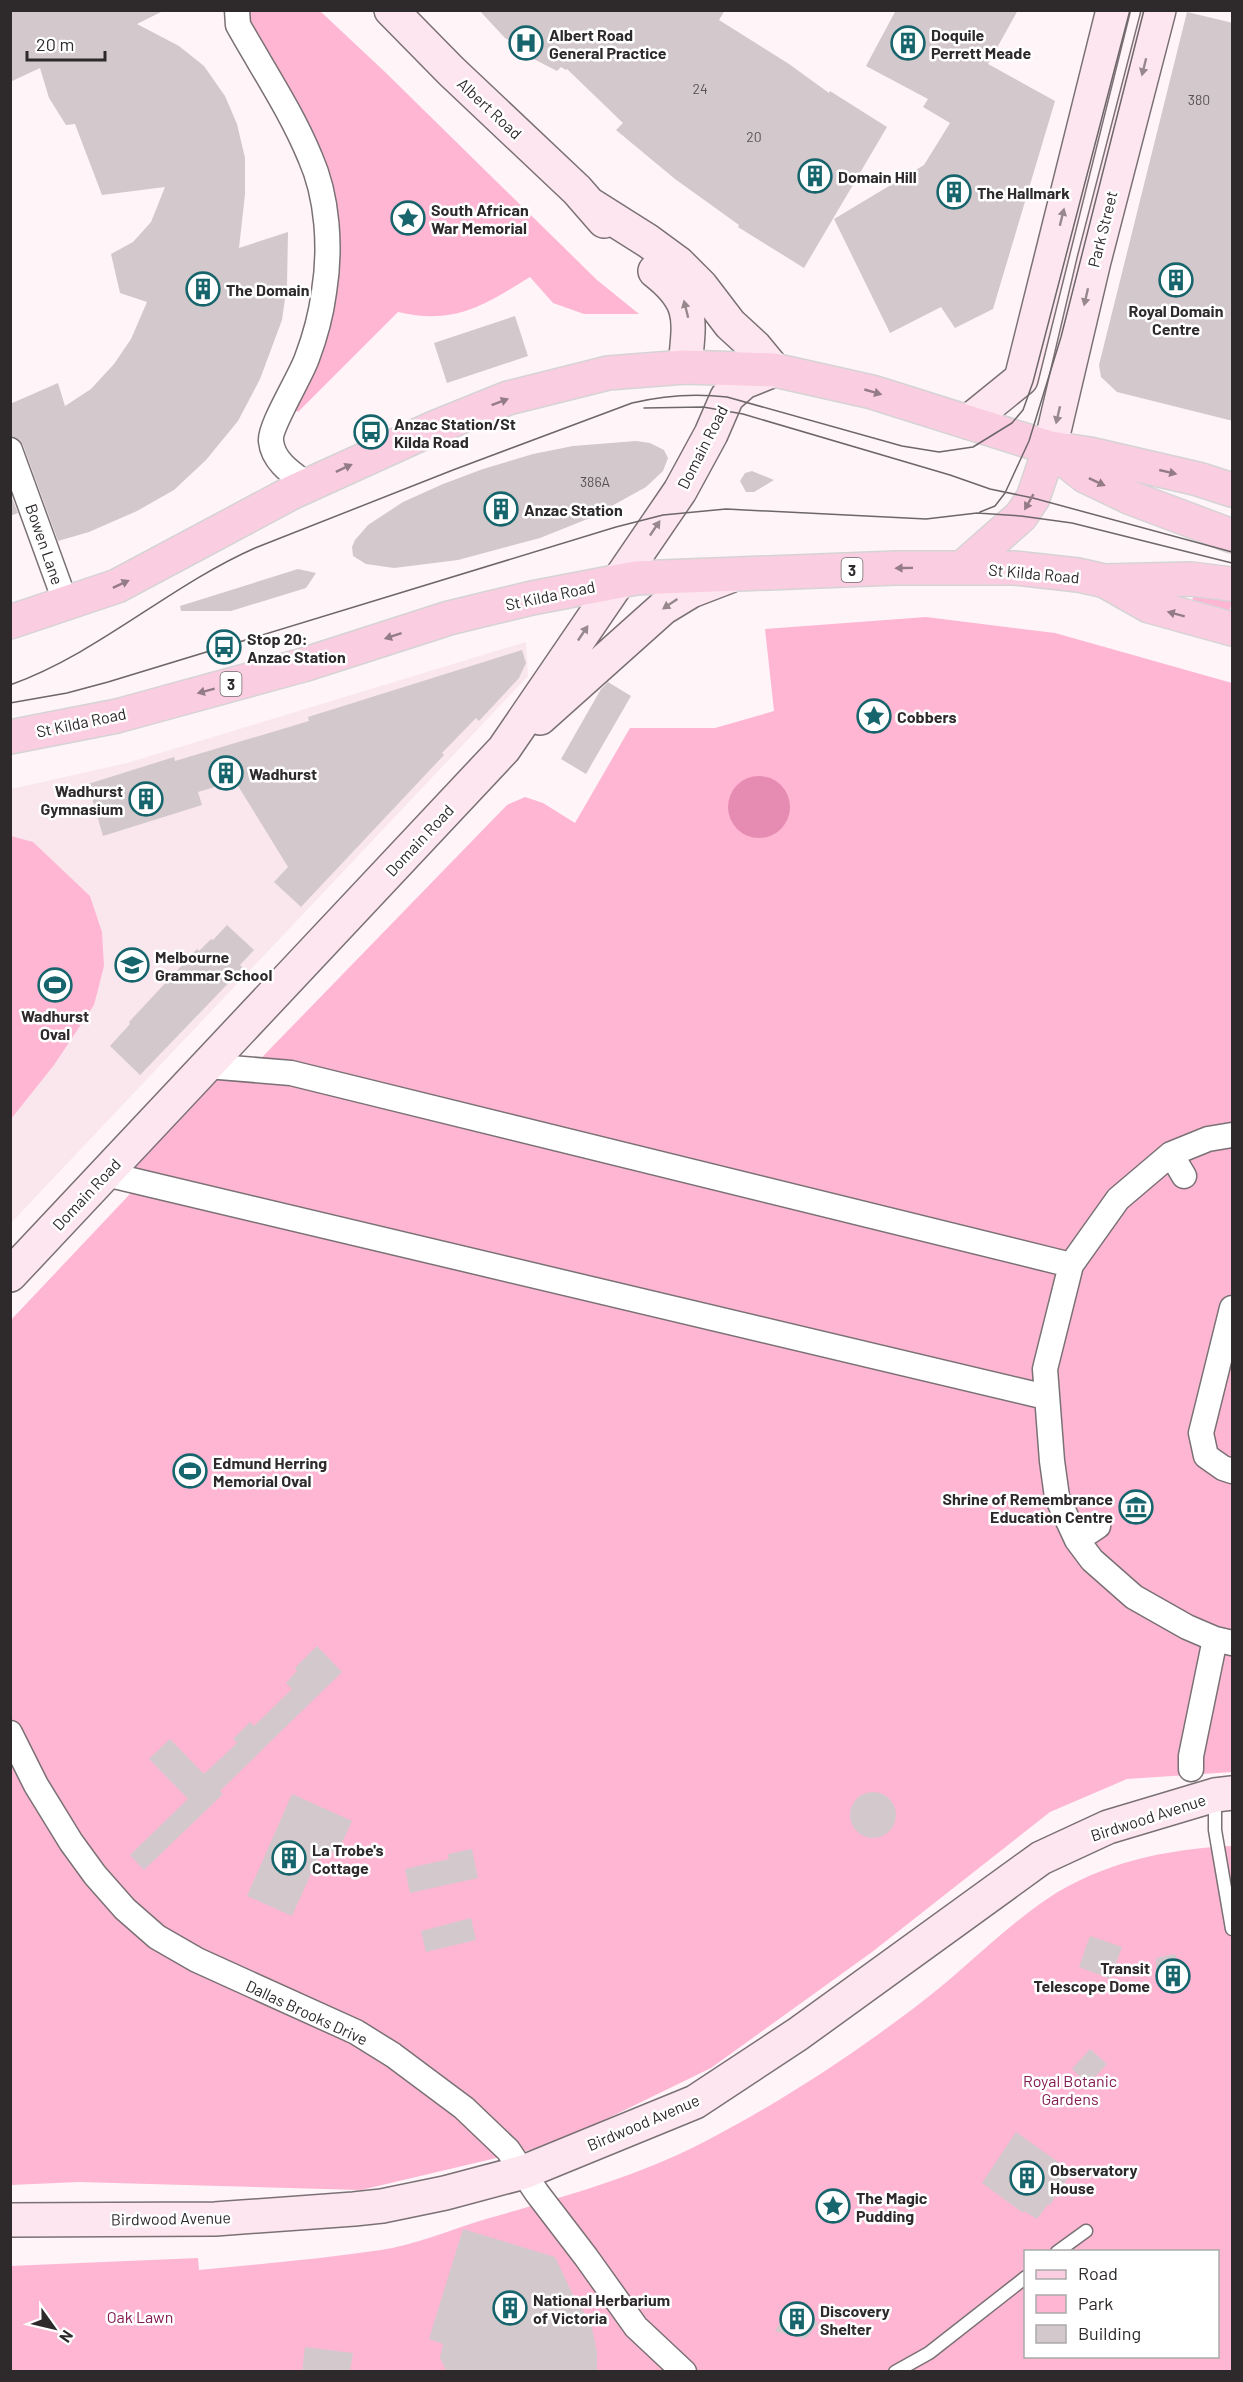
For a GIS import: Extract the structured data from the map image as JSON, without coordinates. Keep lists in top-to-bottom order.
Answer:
{
  "streets": {
    "main road": ["3", "St Kilda Road"],
    "street": [
      "Albert Road",
      "Park Street",
      "Domain Road",
      "Bowen Lane",
      "Birdwood Avenue",
      "Dallas Brooks Drive"
    ]
  },
  "crossings": [
    ["Albert Road", "Domain Road"],
    ["Domain Road", "St Kilda Road"],
    ["Birdwood Avenue", "Dallas Brooks Drive"]
  ],
  "parks": ["Royal Botanic Gardens", "Oak Lawn"],
  "places": {
    "hospital": ["Albert Road General Practice"],
    "building": [
      "Doquile Perrett Meade",
      "Domain Hill",
      "The Hallmark",
      "Royal Domain Centre",
      "The Domain",
      "Anzac Station",
      "Wadhurst",
      "Wadhurst Gymnasium",
      "La Trobe's Cottage",
      "Transit Telescope Dome",
      "Observatory House",
      "National Herbarium of Victoria",
      "Discovery Shelter"
    ],
    "place": ["South African War Memorial", "Cobbers", "The Magic Pudding"],
    "bus stop": ["Anzac Station/St Kilda Road", "Stop 20: Anzac Station"],
    "school or university": ["Melbourne Grammar School"],
    "sports": ["Wadhurst Oval", "Edmund Herring Memorial Oval"],
    "museum": ["Shrine of Remembrance Education Centre"]
  },
  "house_numbers": [
    "24",
    "380",
    "20",
    "386A"
  ],
  "legend": ["Road", "Park", "Building"],
  "scale_bar": "20 m",
  "north": "bottom right"
}
